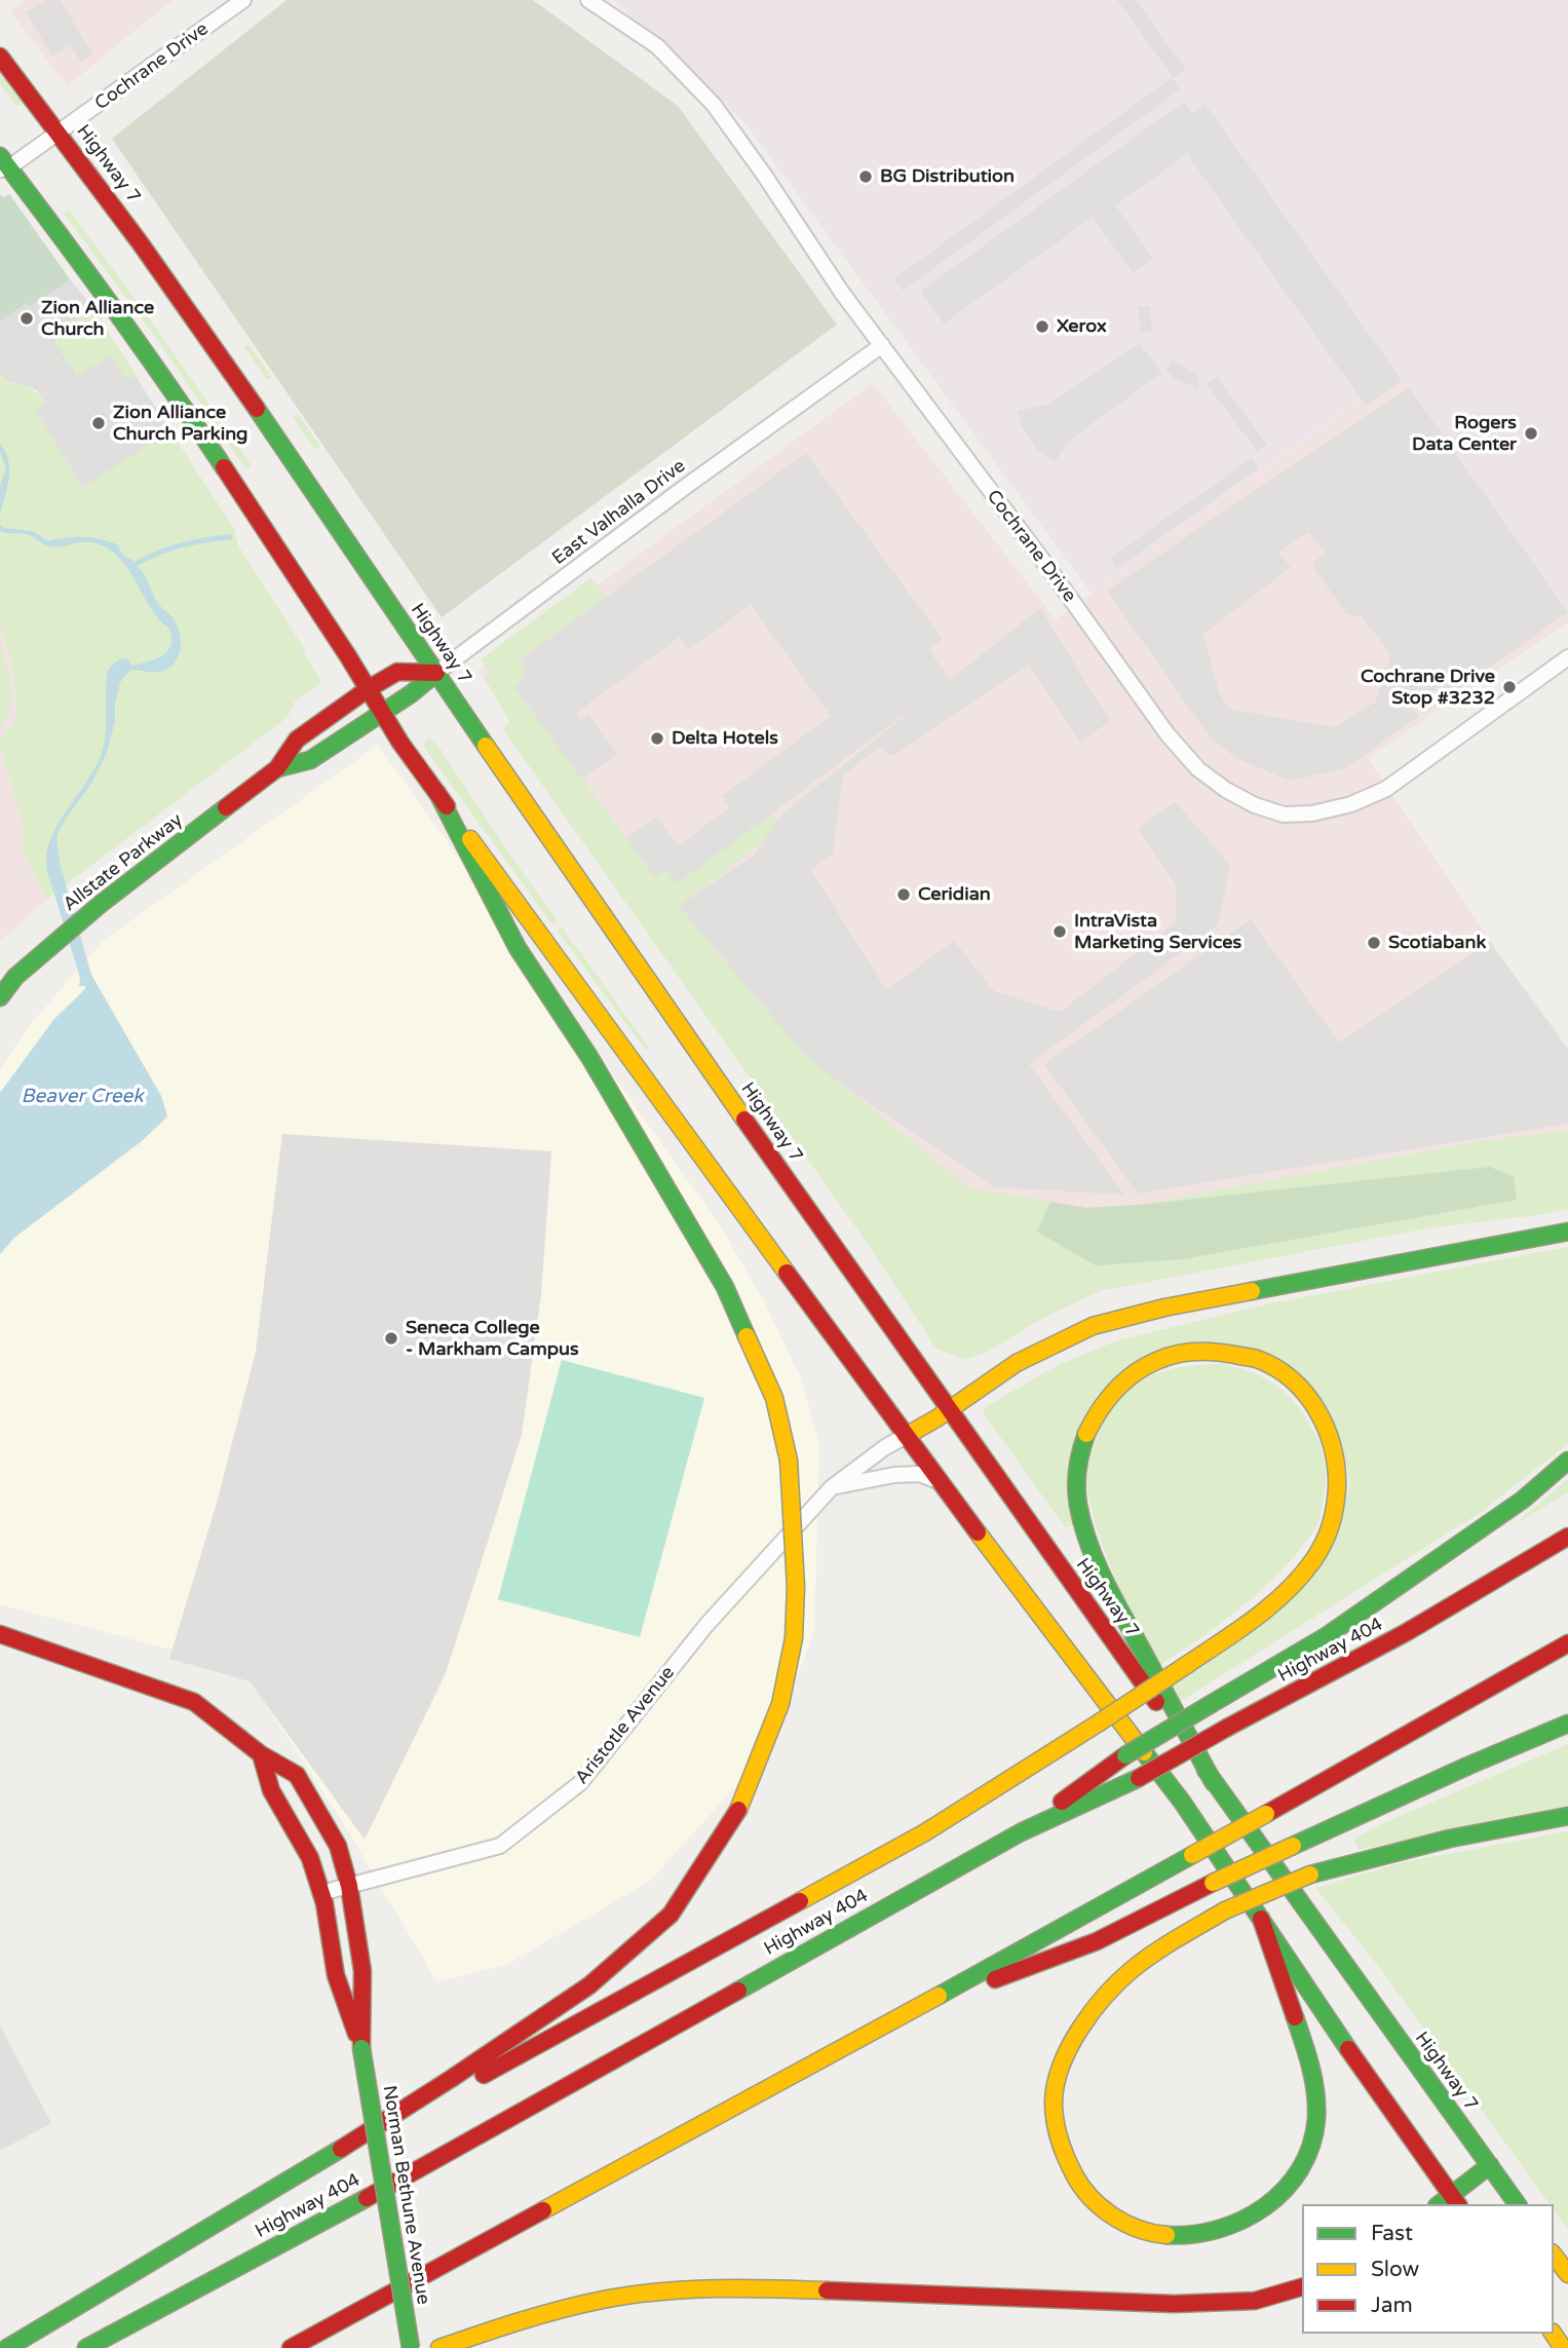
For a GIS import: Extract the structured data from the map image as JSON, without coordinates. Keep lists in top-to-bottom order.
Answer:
{
  "streets": {
    "main road": [
      "Highway 7",
      "East Valhalla Drive",
      "Allstate Parkway",
      "Highway 404",
      "Norman Bethune Avenue"
    ],
    "street": ["Cochrane Drive", "Aristotle Avenue"]
  },
  "crossings": [
    ["Cochrane Drive", "Highway 7"],
    ["Cochrane Drive", "East Valhalla Drive"],
    ["Highway 7", "East Valhalla Drive"],
    ["Highway 7", "Allstate Parkway"],
    ["East Valhalla Drive", "Allstate Parkway"],
    ["Aristotle Avenue", "Norman Bethune Avenue"]
  ],
  "water": ["Beaver Creek"],
  "places": [
    "BG Distribution",
    "Zion Alliance Church",
    "Xerox",
    "Zion Alliance Church Parking",
    "Rogers Data Center",
    "Cochrane Drive Stop #3232",
    "Delta Hotels",
    "Ceridian",
    "IntraVista Marketing Services",
    "Scotiabank",
    "Seneca College - Markham Campus"
  ],
  "legend": ["Fast", "Slow", "Jam"]
}
